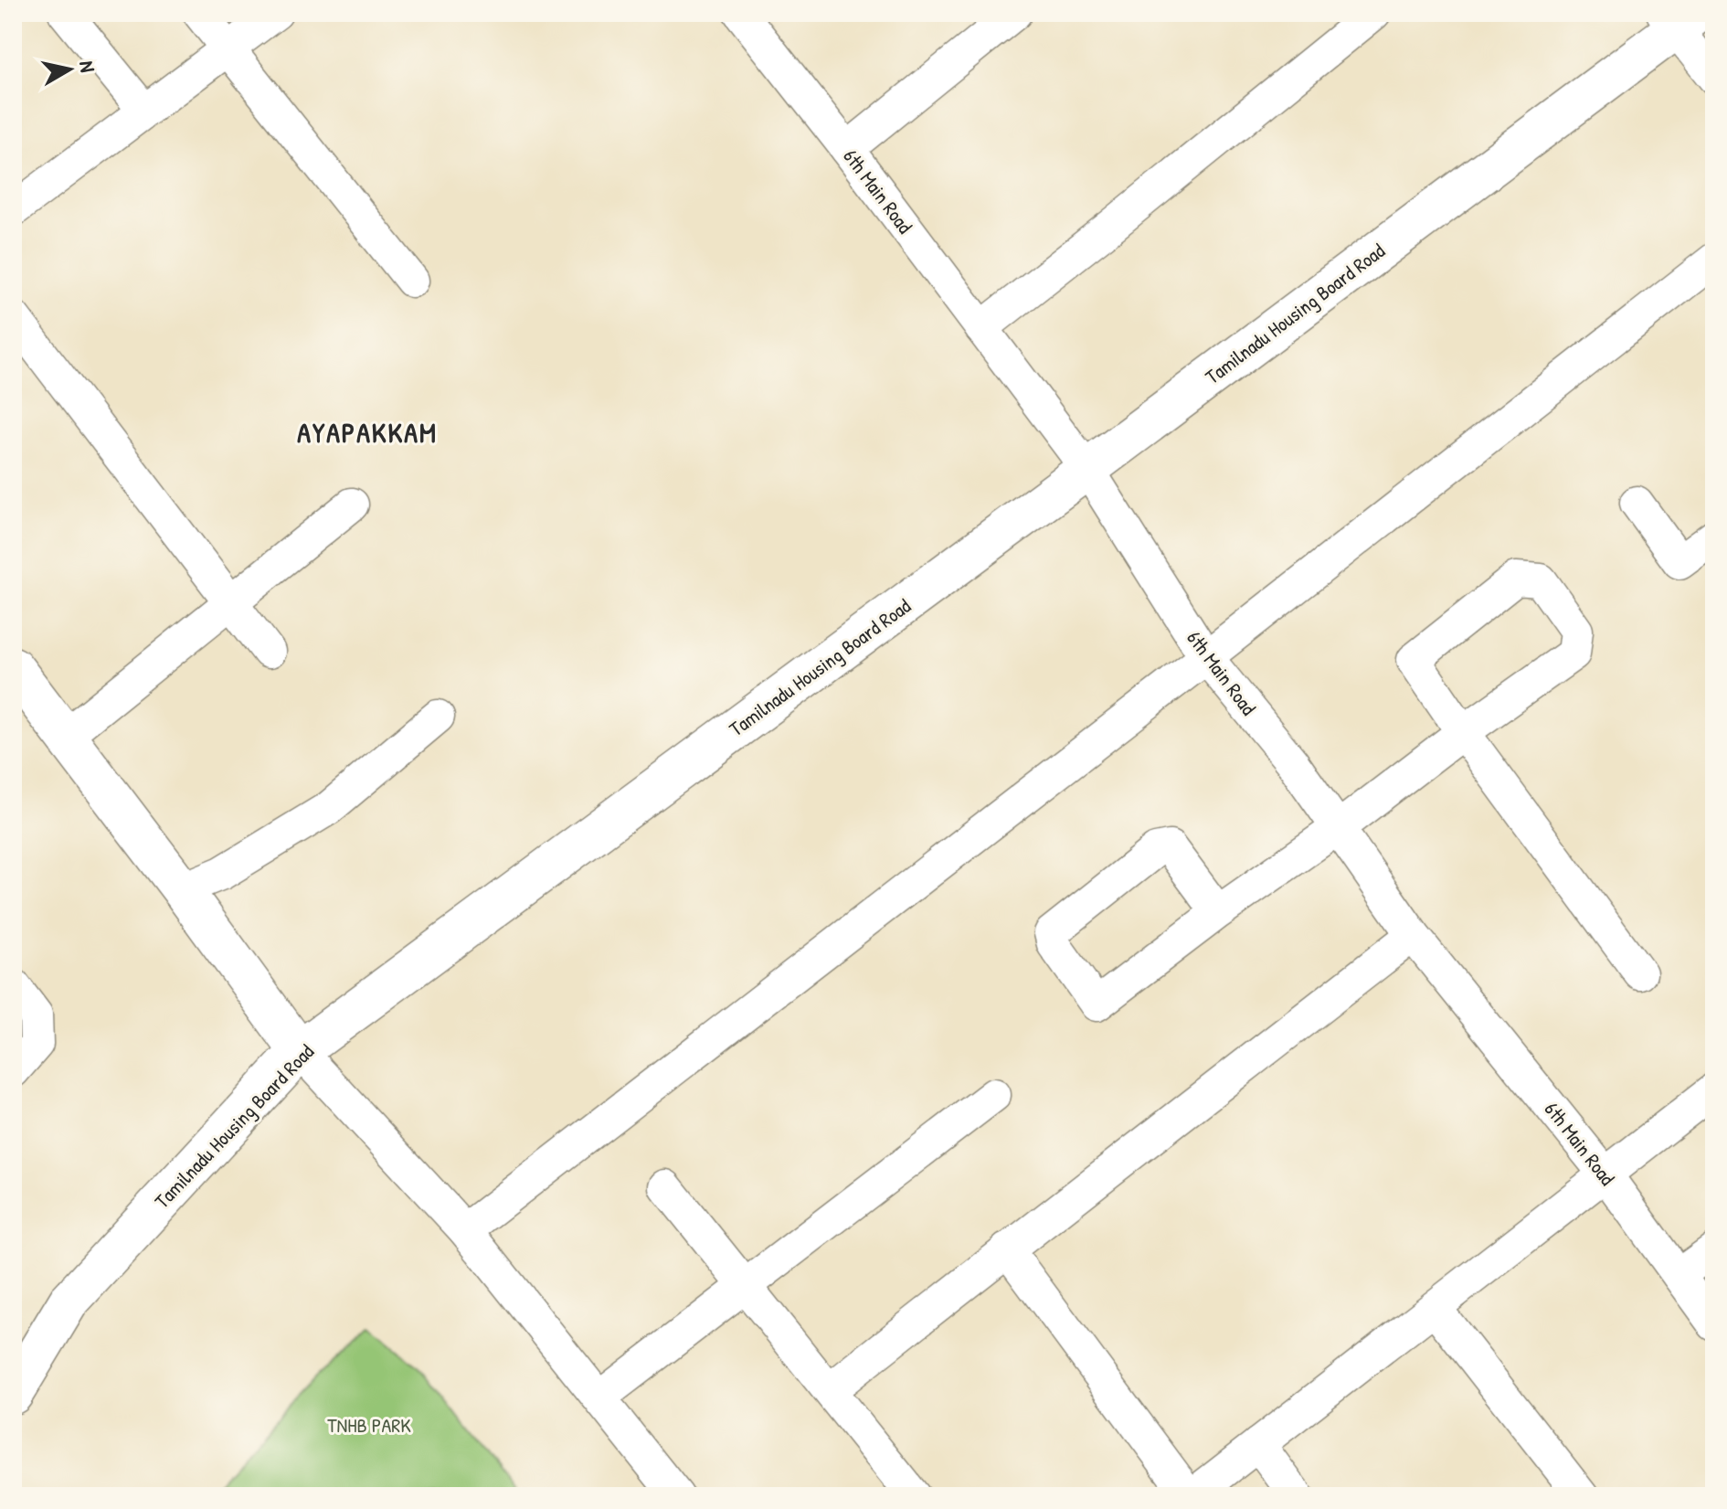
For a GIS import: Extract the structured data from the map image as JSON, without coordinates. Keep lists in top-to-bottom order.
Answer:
{
  "streets": {
    "street": ["6th Main Road", "Tamilnadu Housing Board Road"]
  },
  "crossings": [
    ["6th Main Road", "Tamilnadu Housing Board Road"]
  ],
  "districts": ["AYAPAKKAM"],
  "parks": ["TNHB PARK"],
  "north": "right"
}
